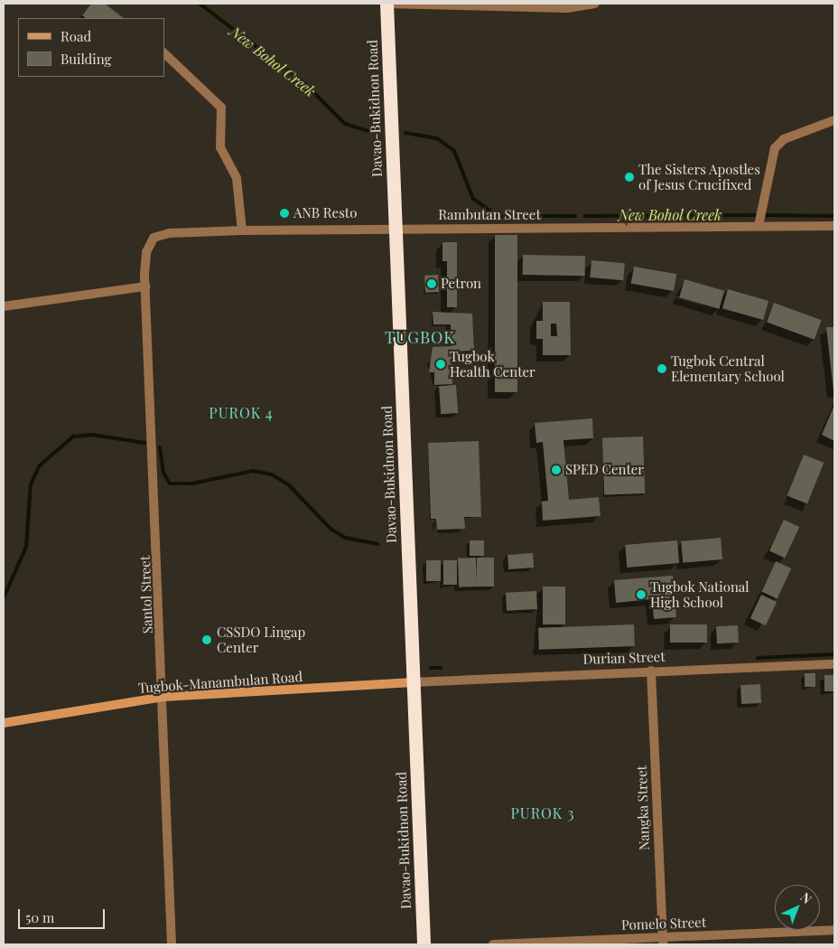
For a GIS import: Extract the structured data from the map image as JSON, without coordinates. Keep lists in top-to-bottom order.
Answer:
{
  "streets": {
    "highway": ["Davao-Bukidnon Road"],
    "street": [
      "Rambutan Street",
      "Santol Street",
      "Durian Street",
      "Tugbok-Manambulan Road",
      "Nangka Street",
      "Pomelo Street"
    ]
  },
  "crossings": [
    ["Davao-Bukidnon Road", "Rambutan Street"],
    ["Davao-Bukidnon Road", "Durian Street"],
    ["Davao-Bukidnon Road", "Tugbok-Manambulan Road"],
    ["Rambutan Street", "Santol Street"],
    ["Santol Street", "Tugbok-Manambulan Road"],
    ["Durian Street", "Tugbok-Manambulan Road"],
    ["Durian Street", "Nangka Street"],
    ["Nangka Street", "Pomelo Street"]
  ],
  "districts": ["TUGBOK", "PUROK 4", "PUROK 3"],
  "water": ["New Bohol Creek"],
  "places": [
    "The Sisters Apostles of Jesus Crucifixed",
    "ANB Resto",
    "Petron",
    "Tugbok Health Center",
    "Tugbok Central Elementary School",
    "SPED Center",
    "Tugbok National High School",
    "CSSDO Lingap Center"
  ],
  "legend": ["Road", "Building"],
  "scale_bar": "50 m",
  "north": "top right"
}
